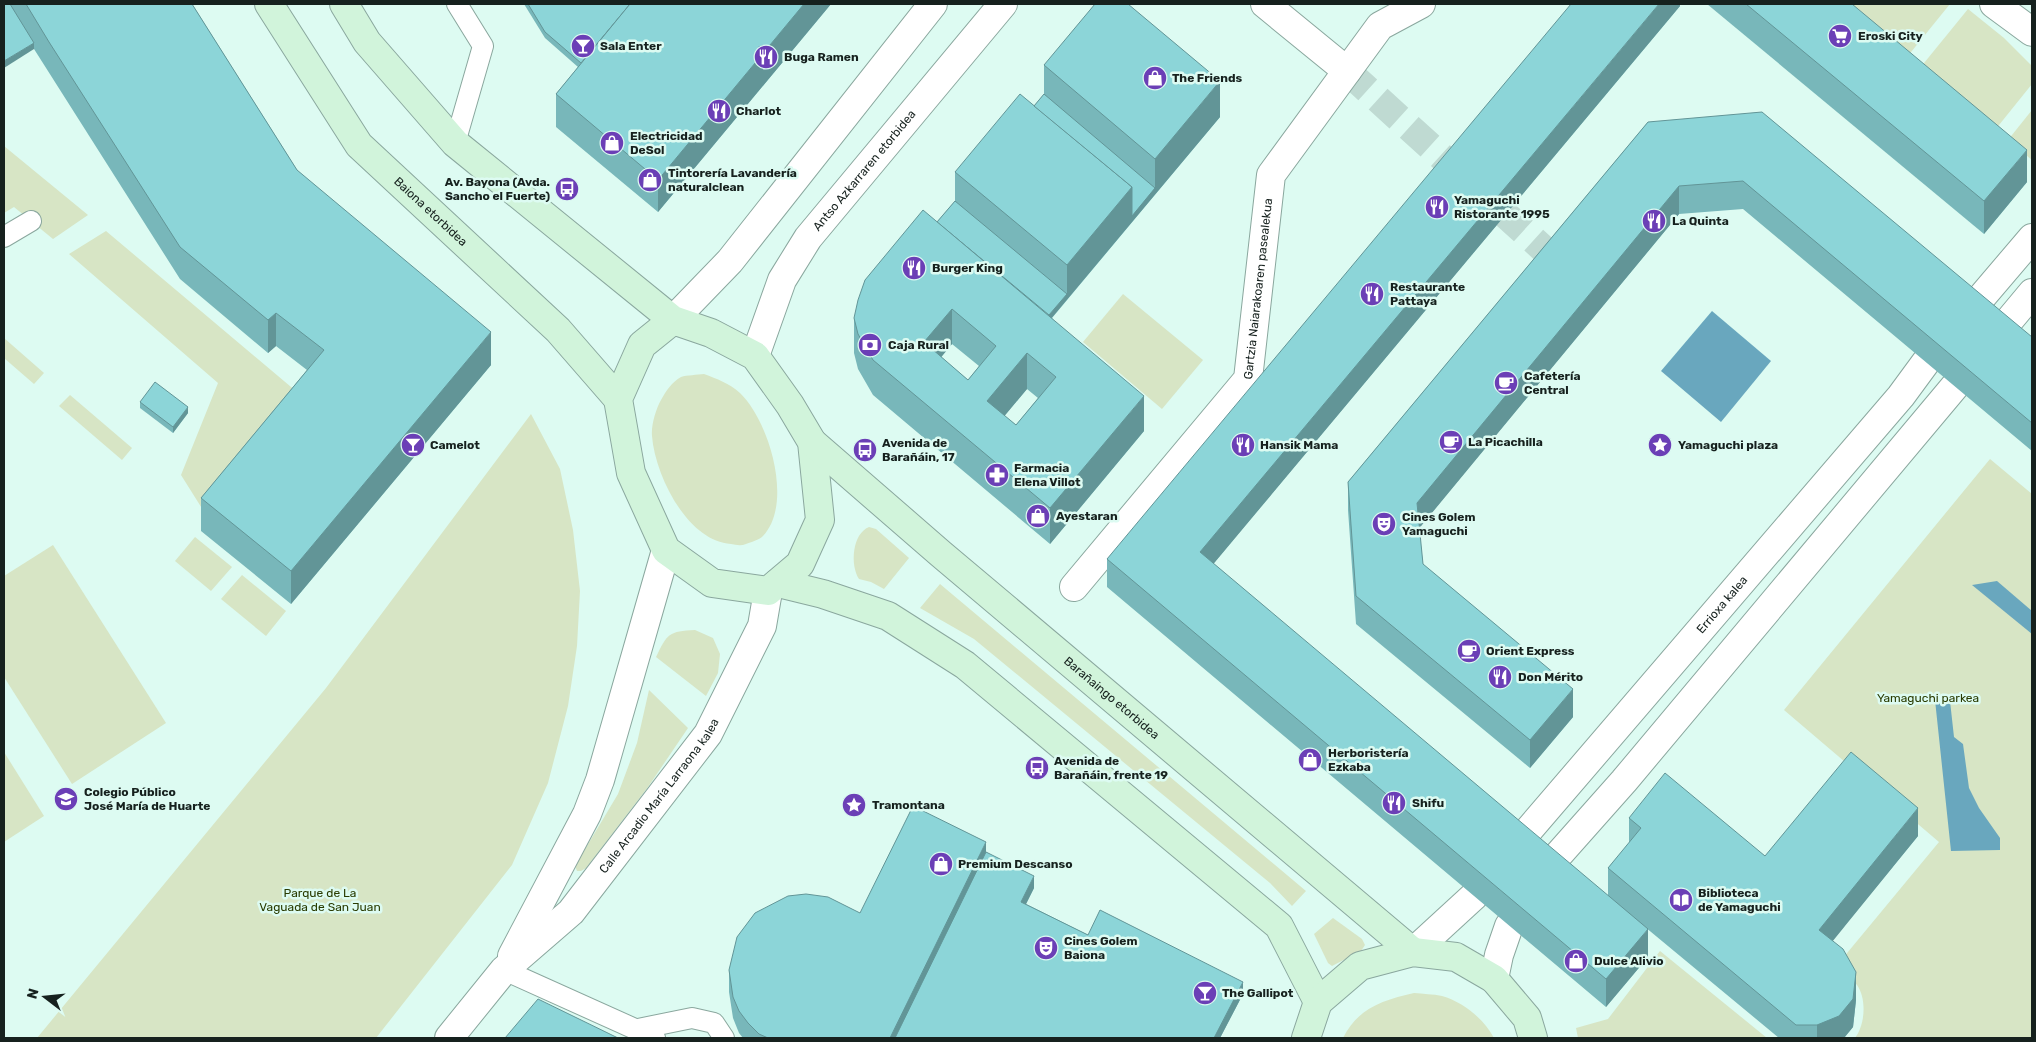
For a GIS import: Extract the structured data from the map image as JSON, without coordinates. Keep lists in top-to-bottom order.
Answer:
{
  "streets": {
    "main road": ["Baiona etorbidea", "Barañaingo etorbidea"],
    "street": [
      "Antso Azkarraren etorbidea",
      "Gartzia Naiarakoaren pasealekua",
      "Errioxa kalea",
      "Calle Arcadio María Larraona kalea"
    ]
  },
  "parks": ["Yamaguchi parkea", "Parque de La Vaguada de San Juan"],
  "places": {
    "supermarket": ["Eroski City"],
    "bar": ["Sala Enter", "Camelot", "The Gallipot"],
    "restaurant": [
      "Buga Ramen",
      "Charlot",
      "Yamaguchi Ristorante 1995",
      "La Quinta",
      "Burger King",
      "Restaurante Pattaya",
      "Hansik Mama",
      "Don Mérito",
      "Shifu"
    ],
    "shop": [
      "The Friends",
      "Electricidad DeSol",
      "Tintorería Lavandería naturalclean",
      "Ayestaran",
      "Herboristería Ezkaba",
      "Premium Descanso",
      "Dulce Alivio"
    ],
    "bus stop": ["Av. Bayona (Avda. Sancho el Fuerte)", "Avenida de Barañáin, 17", "Avenida de Barañáin, frente 19"],
    "bank": ["Caja Rural"],
    "cafe": ["Cafetería Central", "La Picachilla", "Orient Express"],
    "place": ["Yamaguchi plaza", "Tramontana"],
    "pharmacy": ["Farmacia Elena Villot"],
    "theatre": ["Cines Golem Yamaguchi", "Cines Golem Baiona"],
    "school or university": ["Colegio Público José María de Huarte"],
    "library": ["Biblioteca de Yamaguchi"]
  },
  "north": "left"
}
